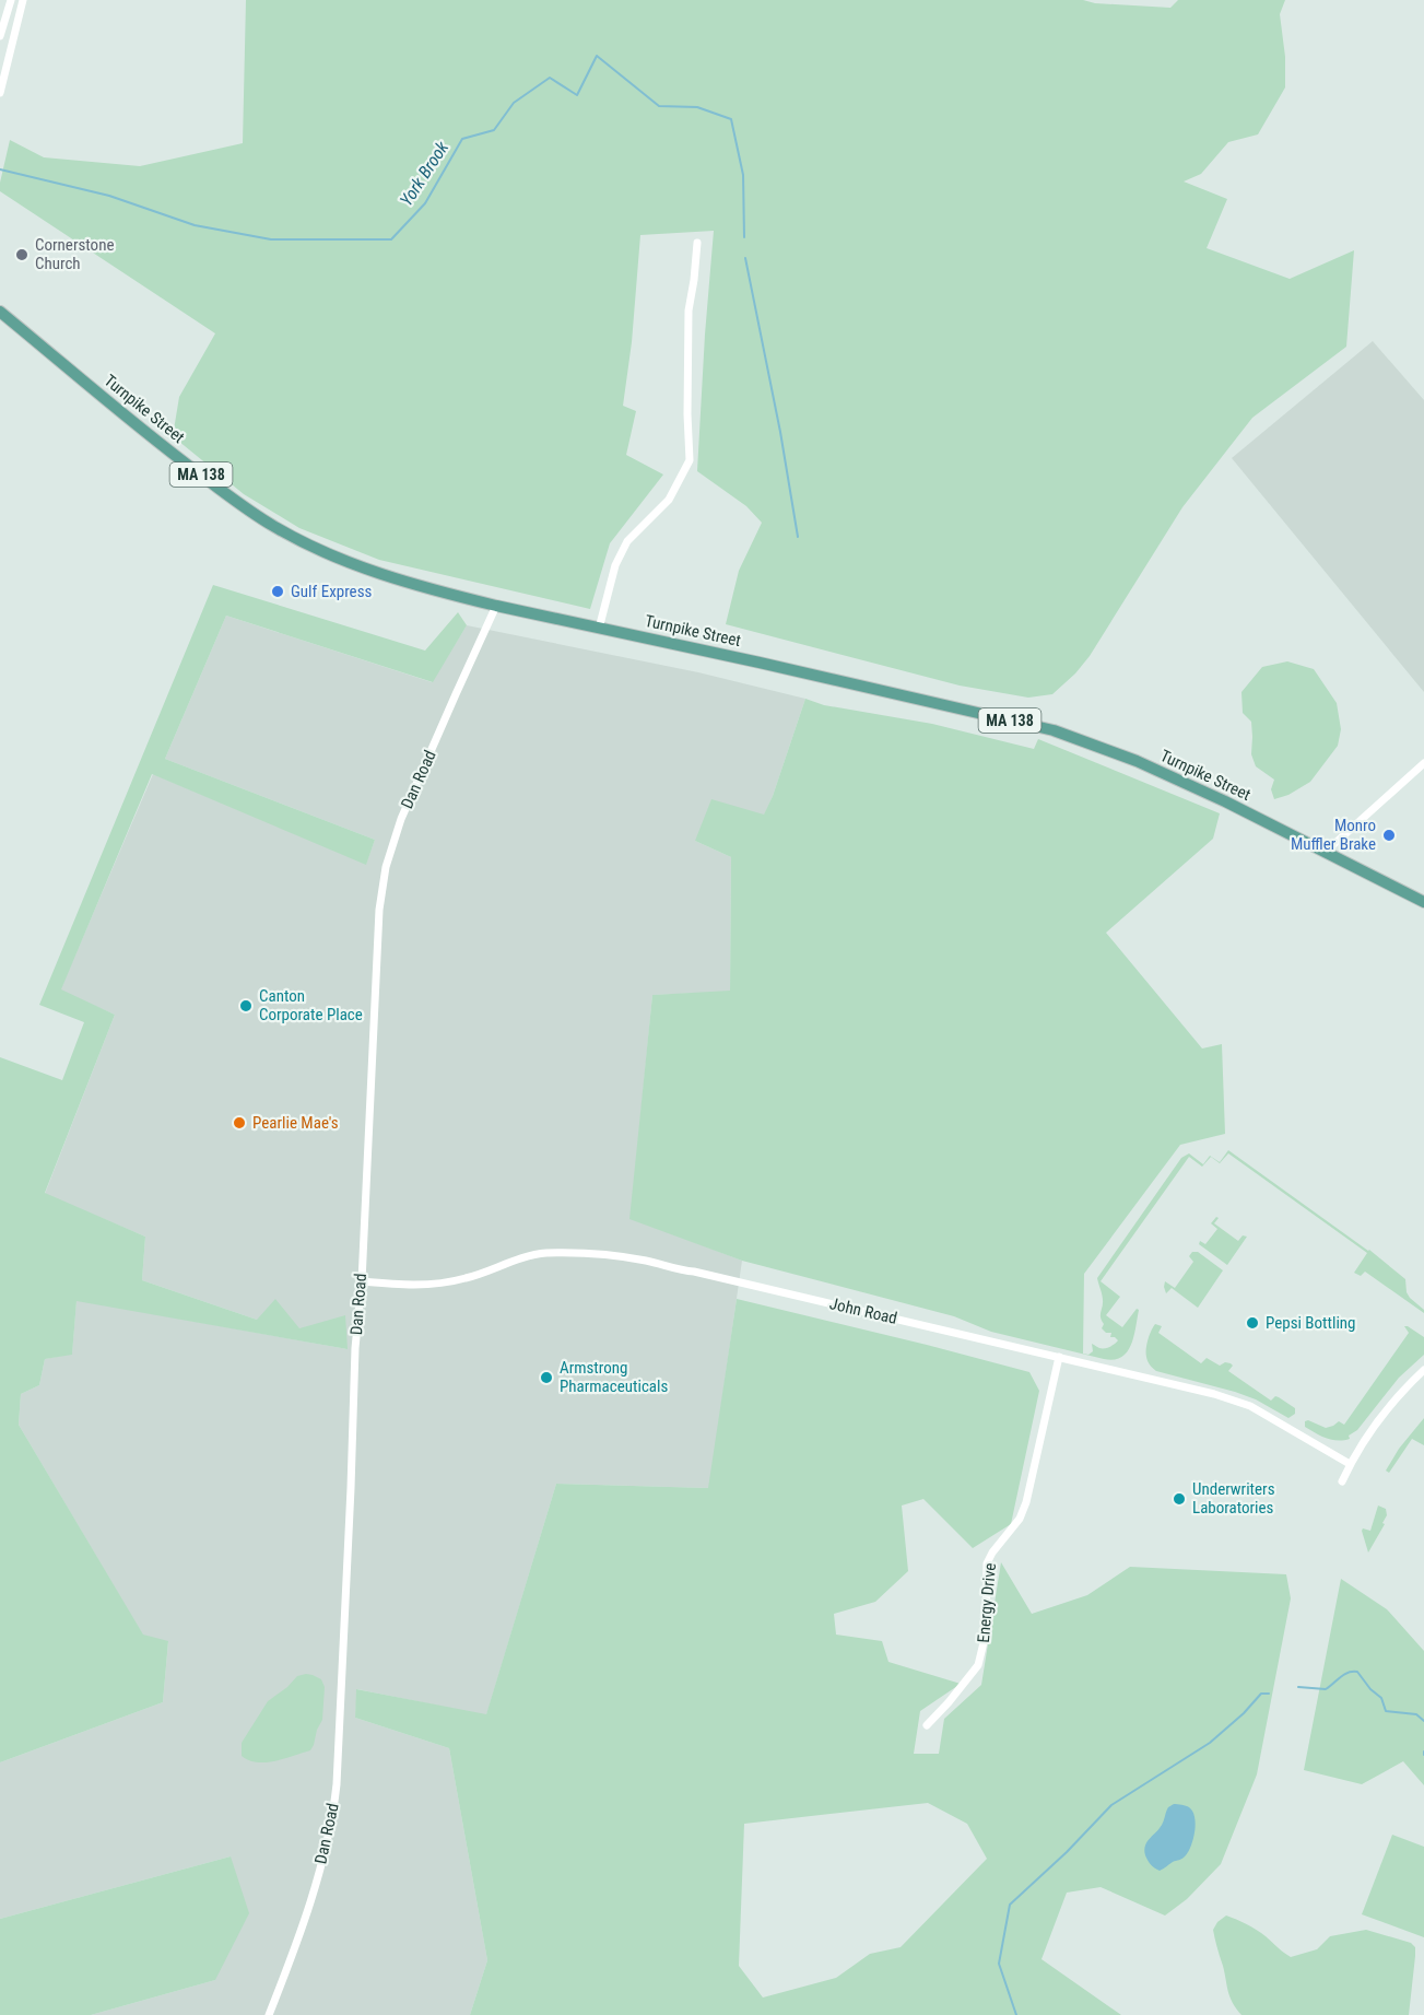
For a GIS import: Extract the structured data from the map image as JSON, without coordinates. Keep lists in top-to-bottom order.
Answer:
{
  "streets": {
    "main road": ["Turnpike Street", "MA 138"],
    "street": ["Dan Road", "John Road", "Energy Drive"]
  },
  "crossings": [
    ["Turnpike Street", "Dan Road"],
    ["Dan Road", "John Road"],
    ["John Road", "Energy Drive"]
  ],
  "water": ["York Brook"],
  "places": [
    "Cornerstone Church",
    "Gulf Express",
    "Monro Muffler Brake",
    "Canton Corporate Place",
    "Pearlie Mae's",
    "Pepsi Bottling",
    "Armstrong Pharmaceuticals",
    "Underwriters Laboratories"
  ]
}
